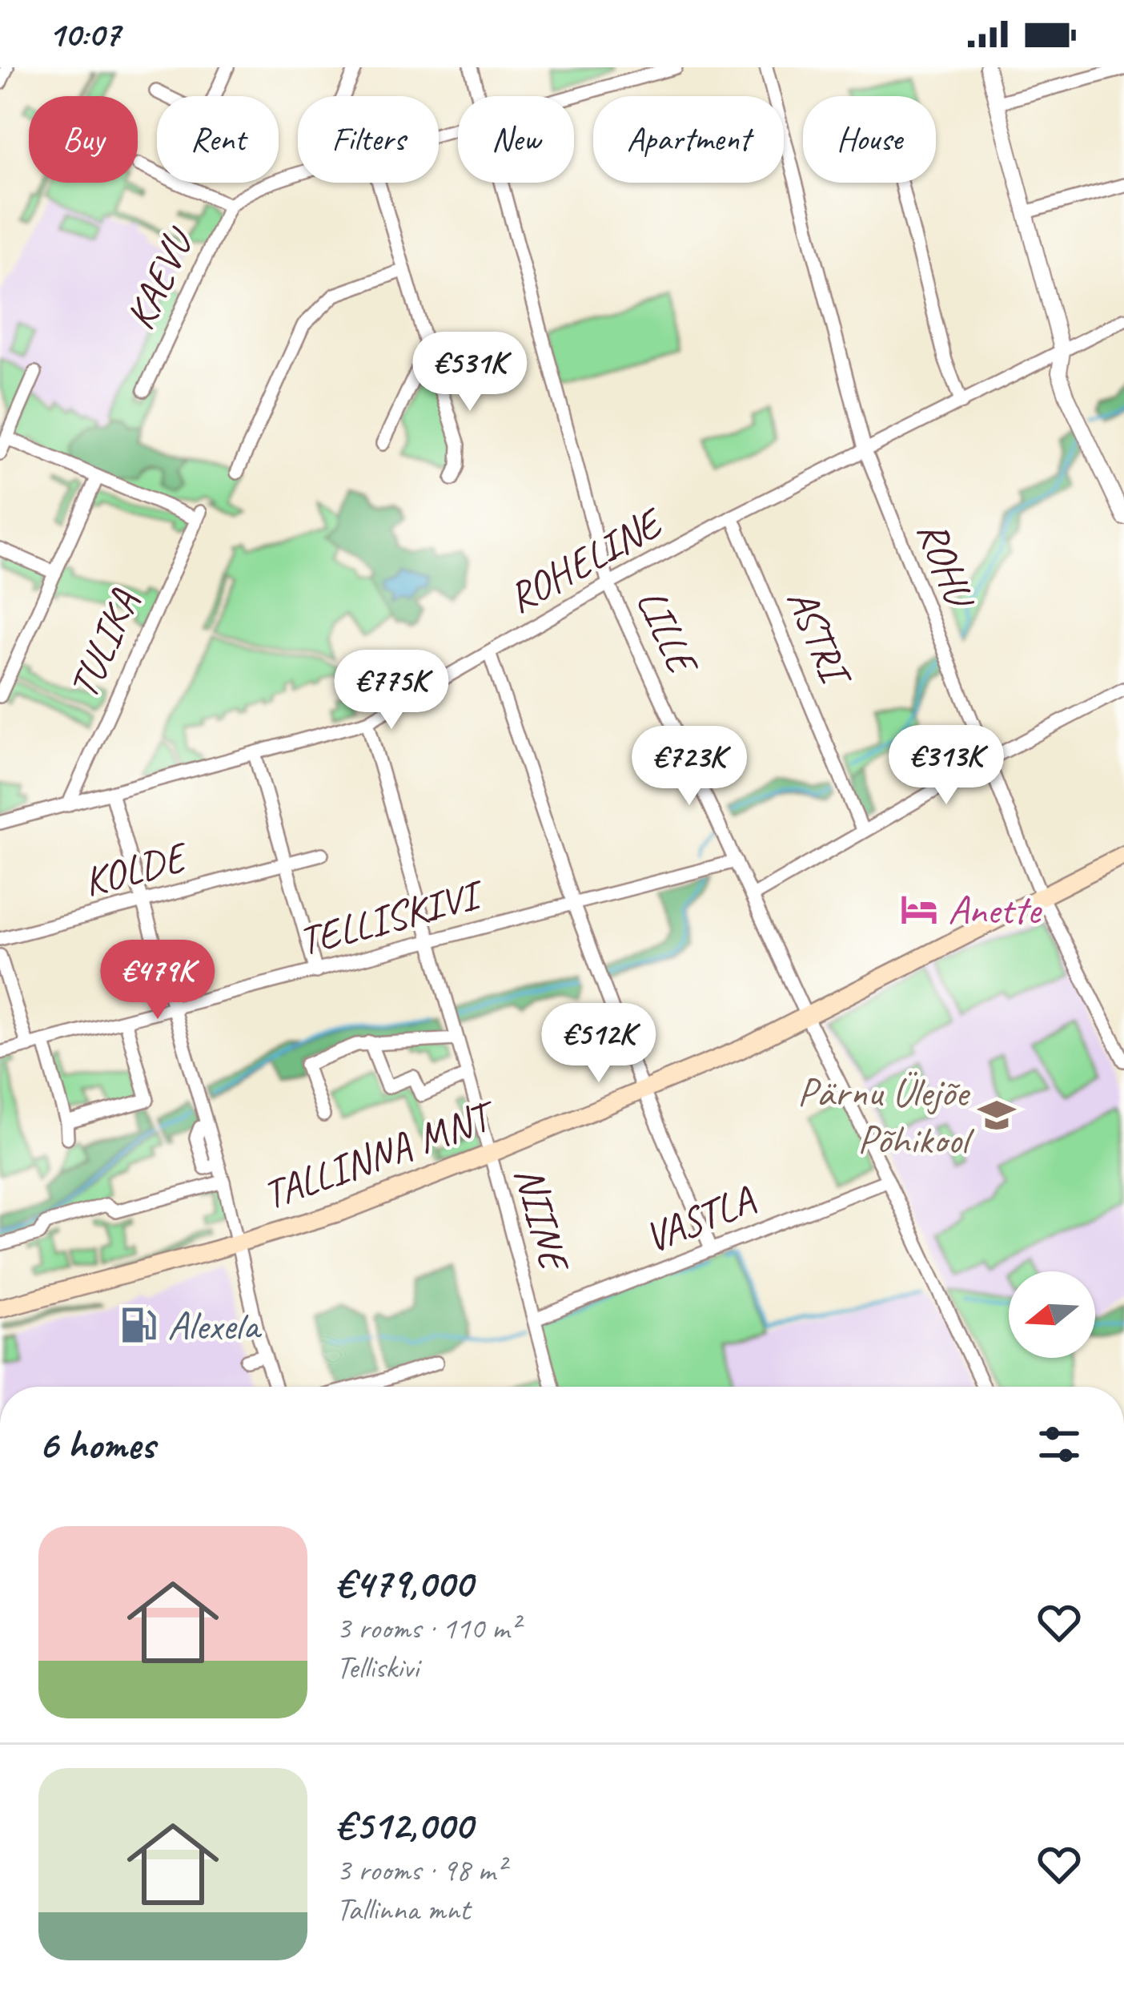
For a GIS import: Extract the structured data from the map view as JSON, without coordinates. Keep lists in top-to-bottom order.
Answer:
{
  "streets": {
    "main road": ["TALLINNA MNT"],
    "street": [
      "KAEVU",
      "ROHELINE",
      "ROHU",
      "LILLE",
      "ASTRI",
      "TULIKA",
      "KOLDE",
      "TELLISKIVI",
      "NIINE",
      "VASTLA"
    ]
  },
  "crossings": [
    ["ROHELINE", "ROHU"],
    ["ROHELINE", "LILLE"],
    ["ROHELINE", "ASTRI"],
    ["ROHELINE", "TULIKA"],
    ["ROHELINE", "NIINE"],
    ["ROHU", "TALLINNA MNT"],
    ["LILLE", "TELLISKIVI"],
    ["LILLE", "TALLINNA MNT"],
    ["LILLE", "VASTLA"],
    ["TELLISKIVI", "NIINE"],
    ["TALLINNA MNT", "NIINE"],
    ["NIINE", "VASTLA"]
  ],
  "places": {
    "hotel": ["Anette"],
    "school or university": ["Pärnu Ülejõe Põhikool"],
    "fuel station": ["Alexela"]
  },
  "north": "left",
  "page": {
    "status": "10:07",
    "chip": [
      "Buy",
      "Rent",
      "Filters",
      "New",
      "Apartment",
      "House"
    ],
    "price": [
      "€531K",
      "€775K",
      "€313K",
      "€723K",
      "€479K",
      "€512K"
    ],
    "heading": "6 homes",
    "list": [
      {
        "name": "€479,000",
        "note": "3 rooms · 110 m² · Telliskivi"
      },
      {
        "name": "€512,000",
        "note": "3 rooms · 98 m² · Tallinna mnt"
      }
    ]
  }
}
